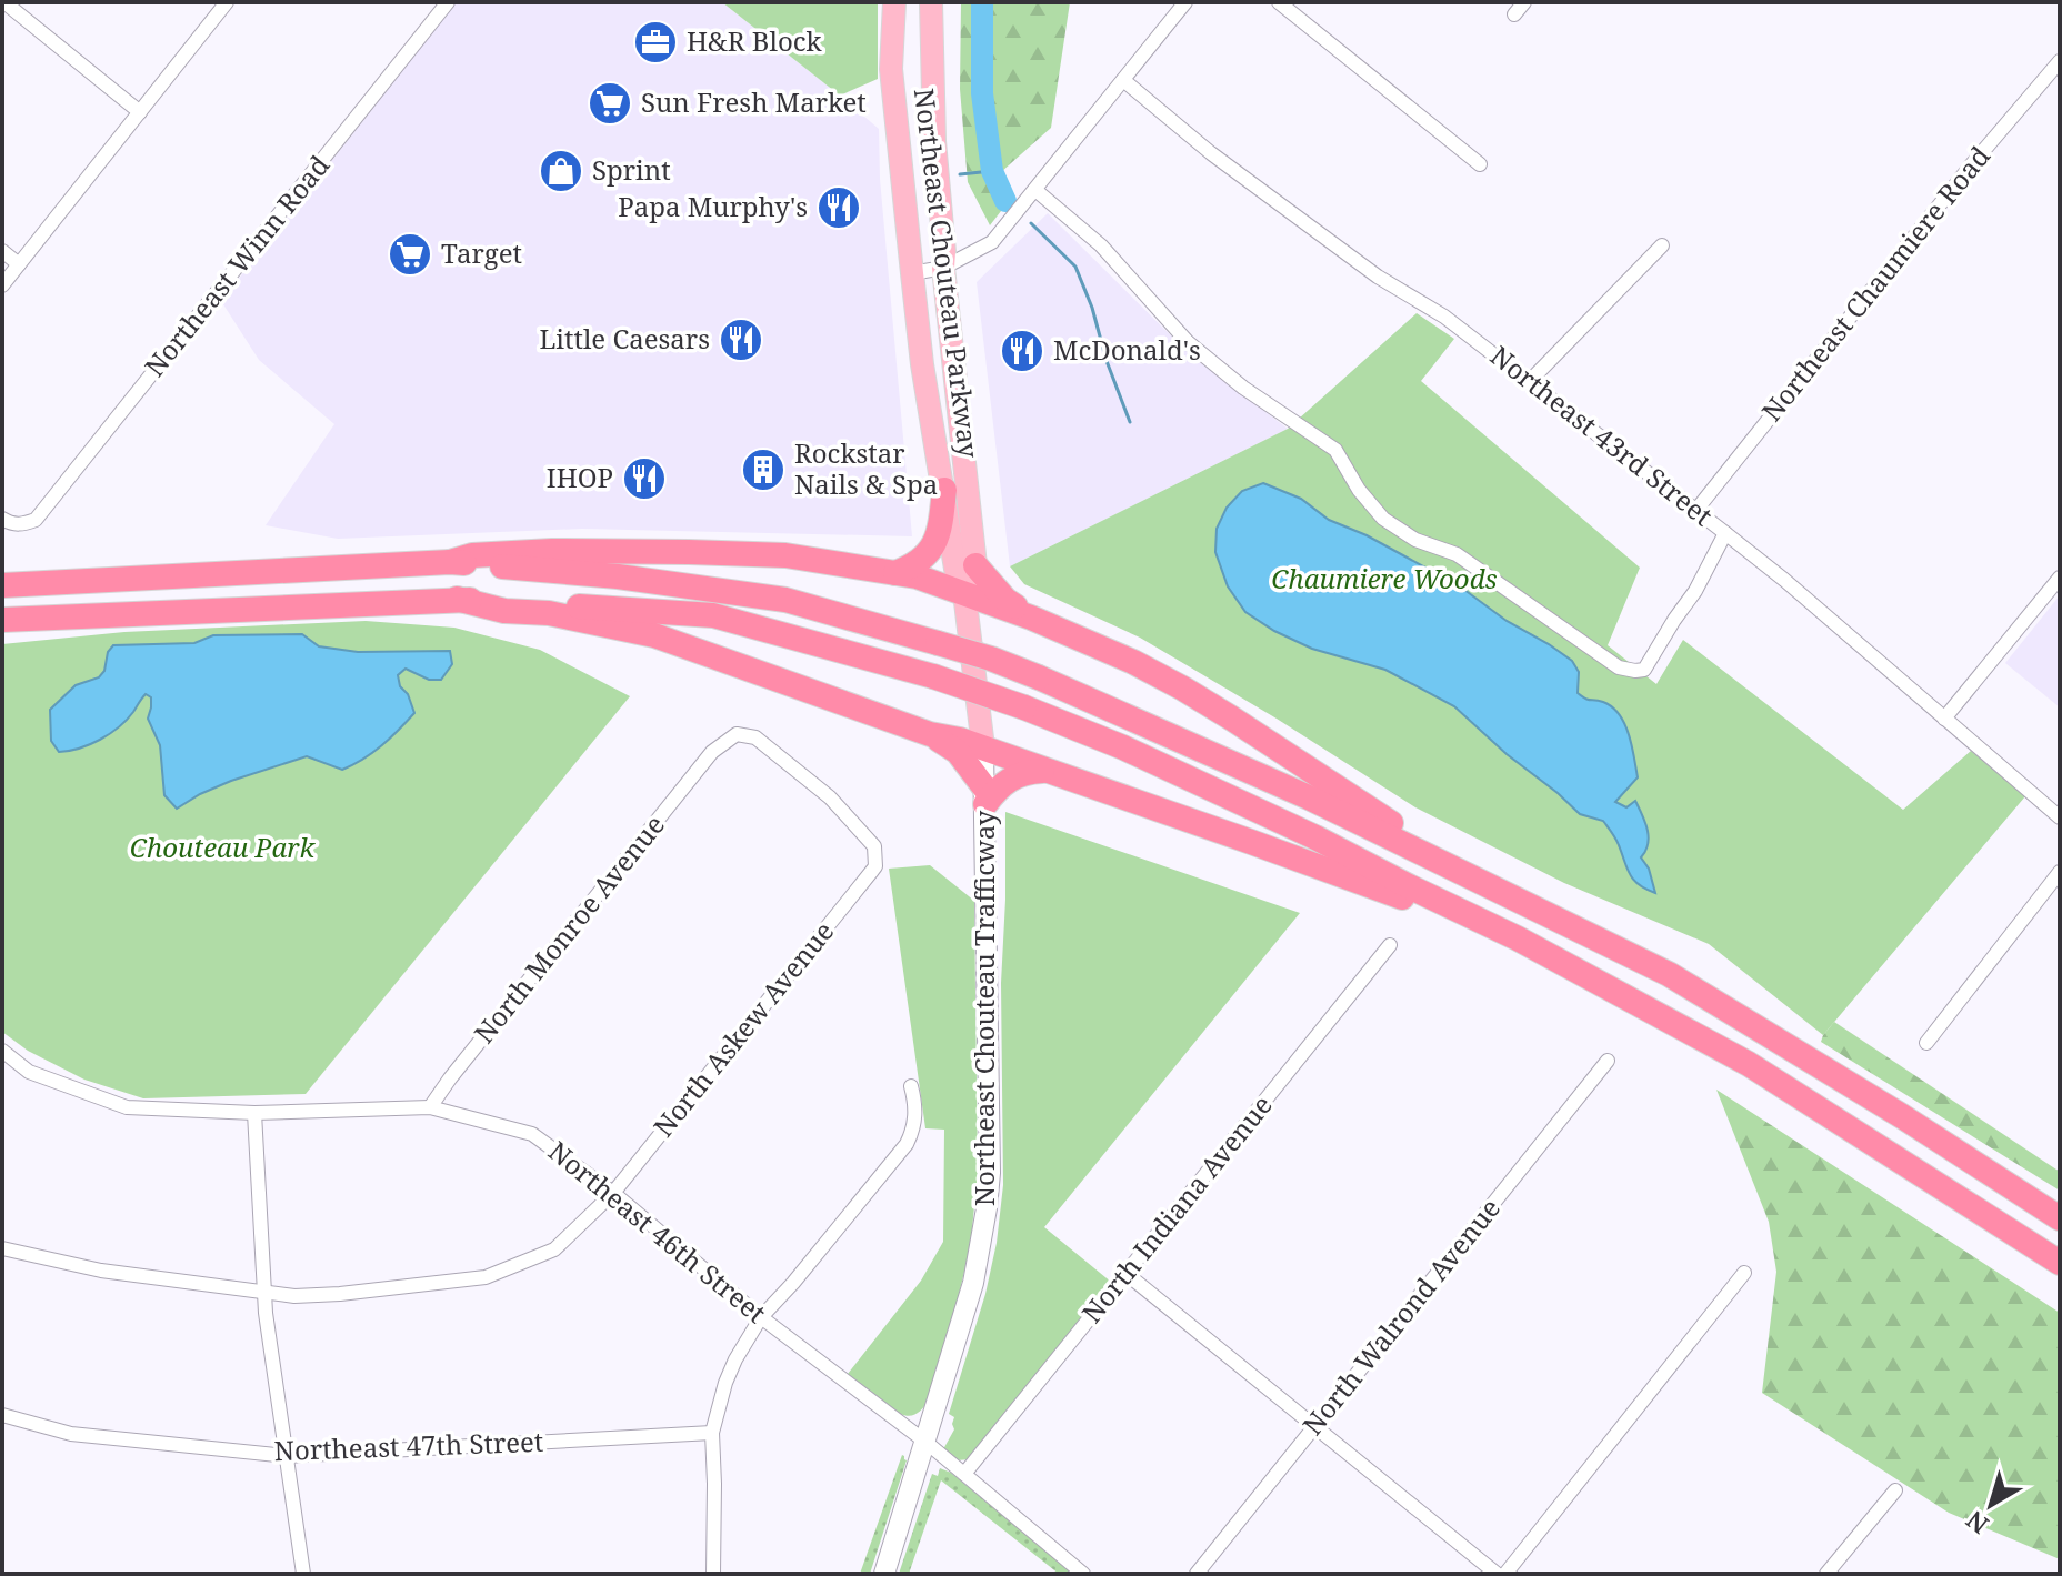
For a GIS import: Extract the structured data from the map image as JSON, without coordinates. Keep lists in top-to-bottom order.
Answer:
{
  "streets": {
    "main road": ["Northeast Chouteau Parkway", "Northeast Chouteau Trafficway"],
    "street": [
      "Northeast Winn Road",
      "Northeast Chaumiere Road",
      "Northeast 43rd Street",
      "North Monroe Avenue",
      "North Askew Avenue",
      "North Indiana Avenue",
      "Northeast 46th Street",
      "North Walrond Avenue",
      "Northeast 47th Street"
    ]
  },
  "crossings": [
    ["Northeast Chaumiere Road", "Northeast 43rd Street"],
    ["North Monroe Avenue", "North Askew Avenue"],
    ["North Monroe Avenue", "Northeast 46th Street"],
    ["Northeast Chouteau Trafficway", "Northeast 46th Street"],
    ["North Askew Avenue", "Northeast 46th Street"],
    ["North Indiana Avenue", "Northeast 46th Street"]
  ],
  "parks": ["Chaumiere Woods", "Chouteau Park"],
  "places": {
    "office": ["H&R Block"],
    "supermarket": ["Sun Fresh Market", "Target"],
    "shop": ["Sprint"],
    "restaurant": [
      "Papa Murphy's",
      "Little Caesars",
      "McDonald's",
      "IHOP"
    ],
    "building": ["Rockstar Nails & Spa"]
  },
  "north": "bottom left"
}
